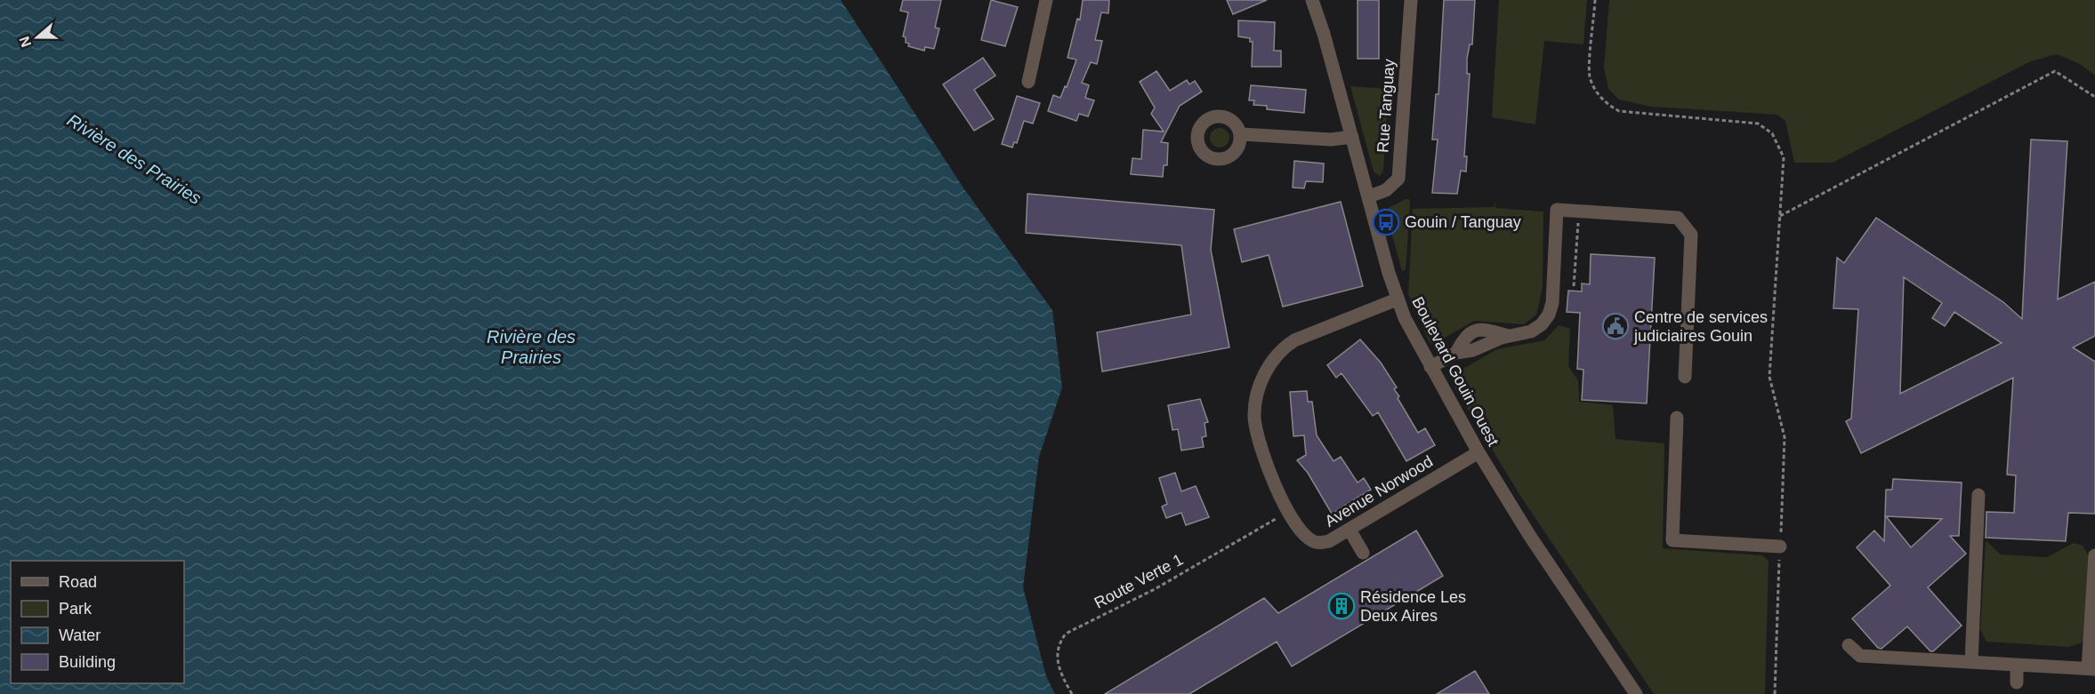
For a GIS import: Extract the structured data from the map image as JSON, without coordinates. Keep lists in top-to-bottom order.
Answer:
{
  "streets": {
    "street": ["Rue Tanguay", "Boulevard Gouin Ouest", "Avenue Norwood"],
    "path": ["Route Verte 1"]
  },
  "crossings": [
    ["Rue Tanguay", "Boulevard Gouin Ouest"],
    ["Boulevard Gouin Ouest", "Avenue Norwood"]
  ],
  "water": ["Rivière des Prairies"],
  "places": {
    "bus stop": ["Gouin / Tanguay"],
    "public building": ["Centre de services judiciaires Gouin"],
    "building": ["Résidence Les Deux Aires"]
  },
  "legend": [
    "Road",
    "Park",
    "Water",
    "Building"
  ],
  "north": "left"
}
